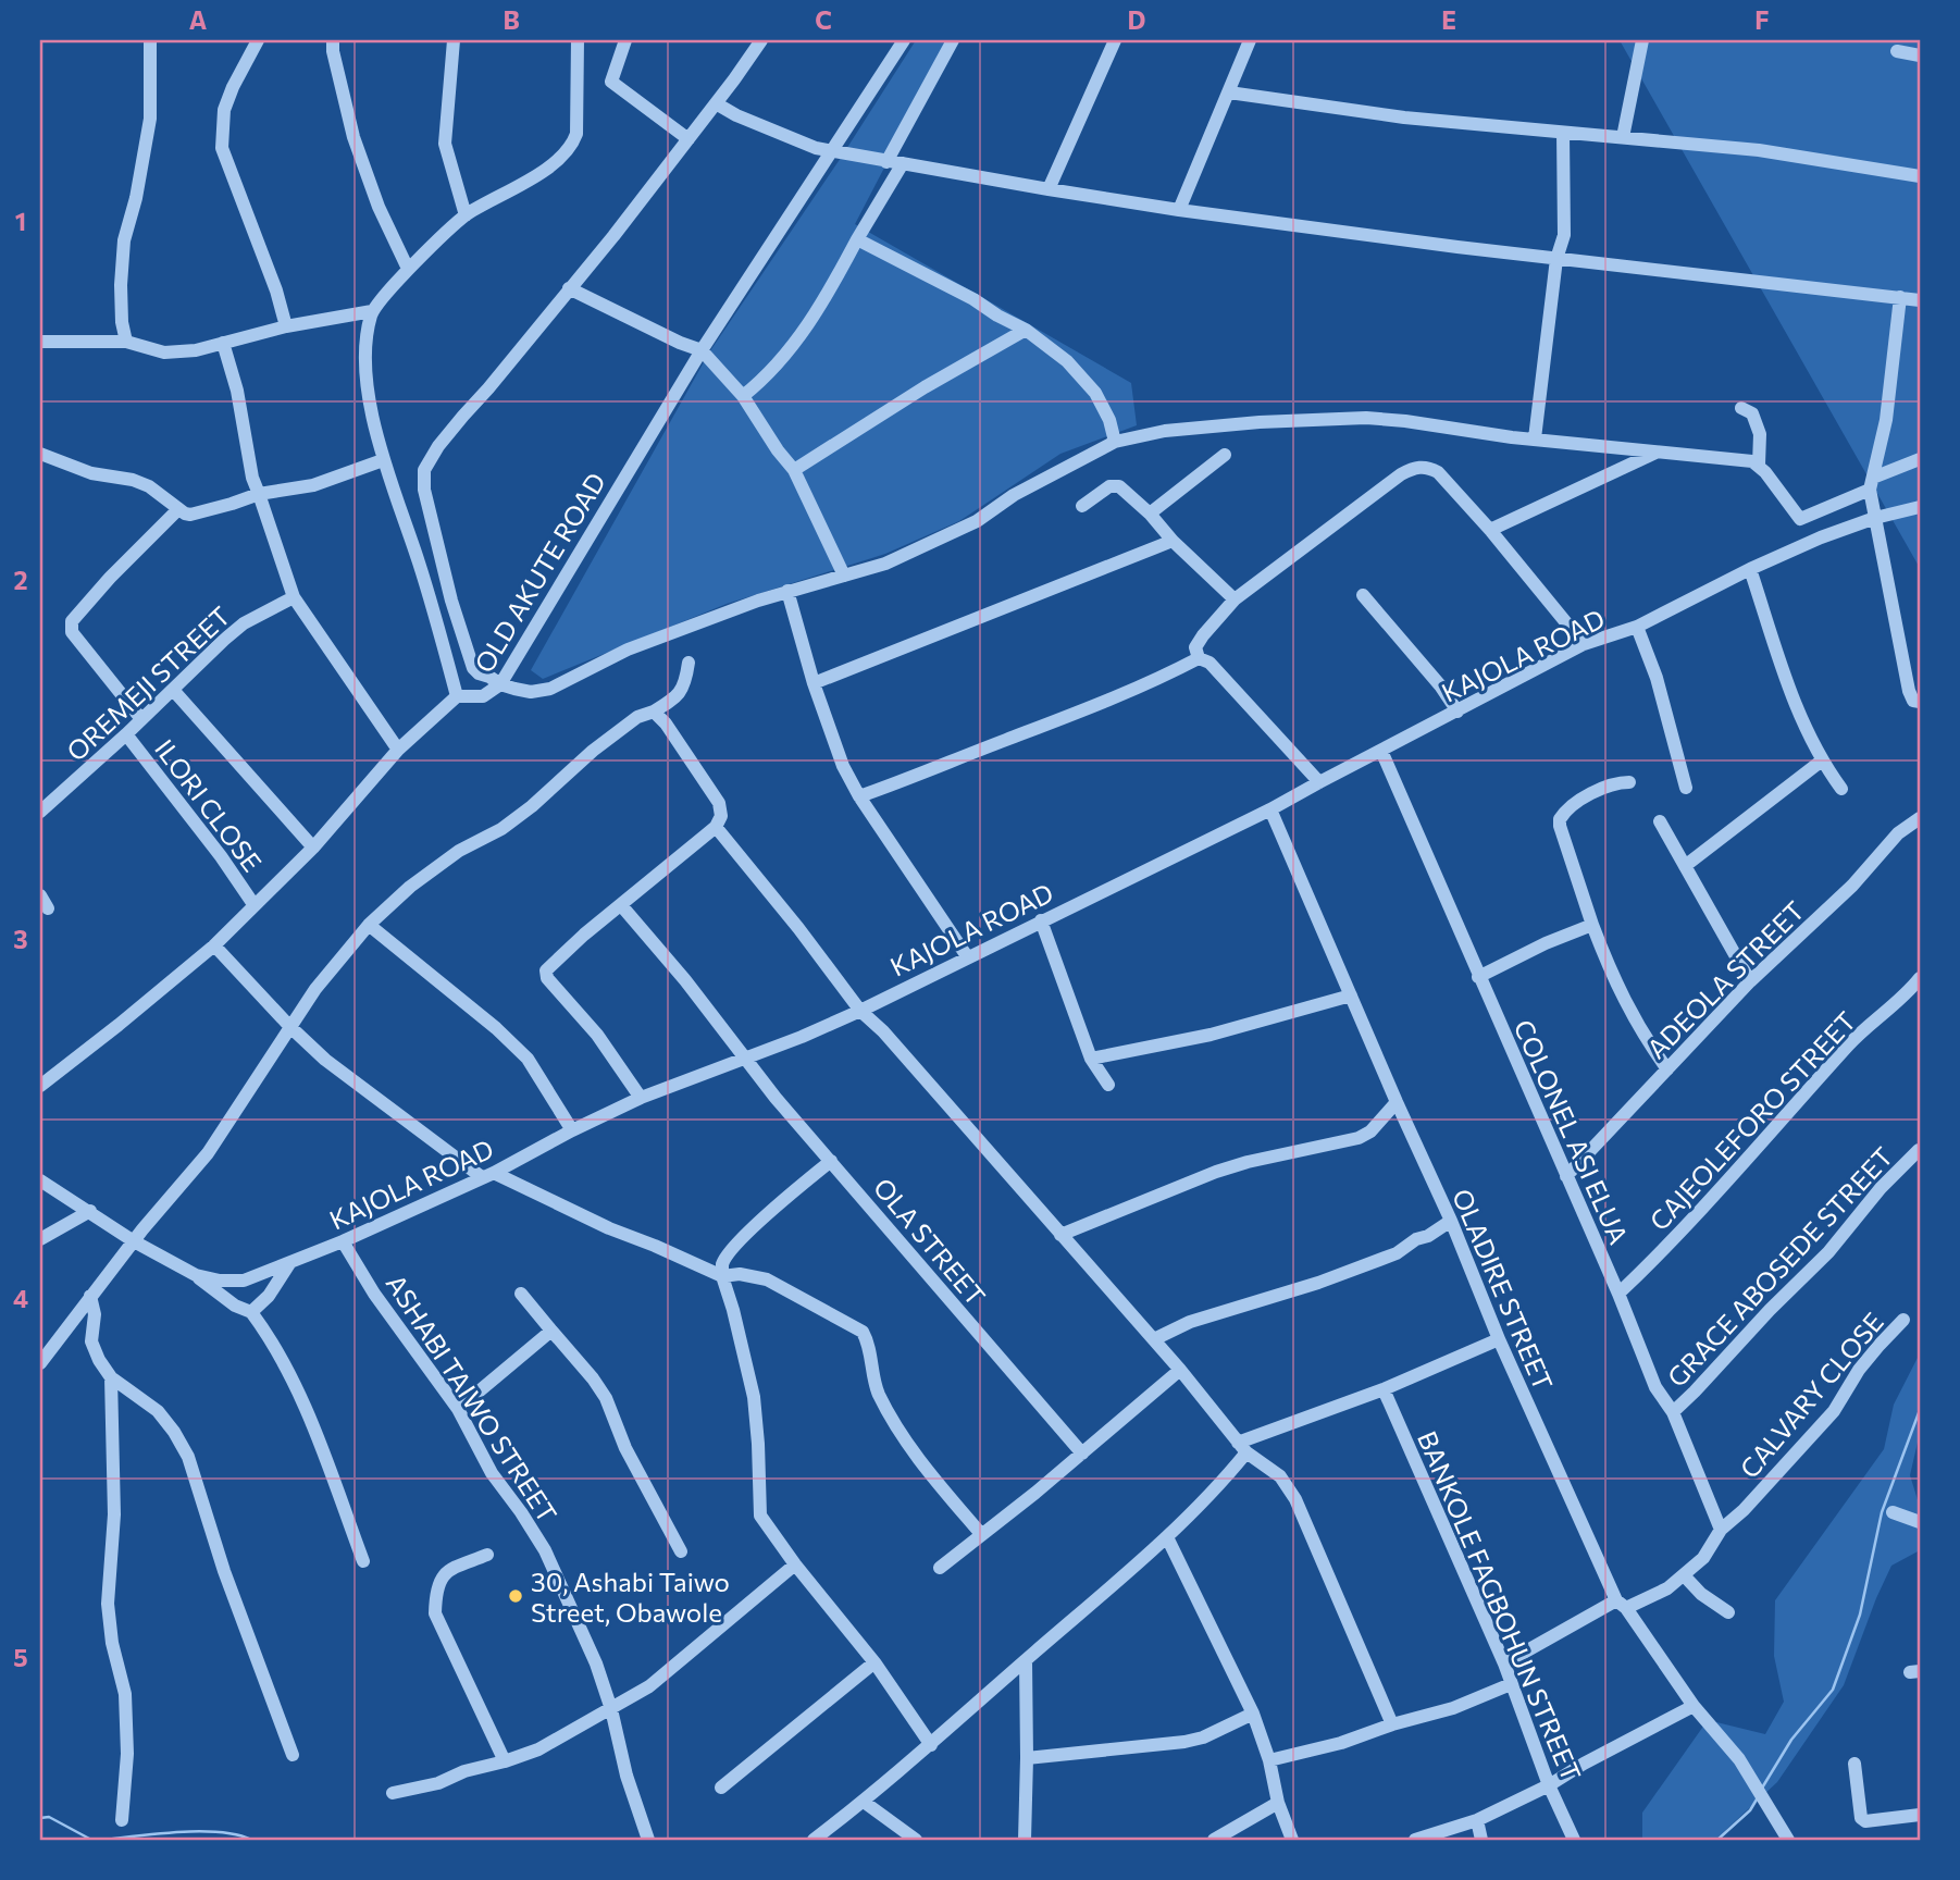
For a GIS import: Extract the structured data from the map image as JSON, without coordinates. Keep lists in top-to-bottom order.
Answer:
{
  "streets": {
    "street": [
      "OLD AKUTE ROAD",
      "KAJOLA ROAD",
      "OREMEJI STREET",
      "ILORI CLOSE",
      "ADEOLA STREET",
      "CAJEOLEFORO STREET",
      "COLONEL ASI ELUA",
      "OLA STREET",
      "GRACE ABOSEDE STREET",
      "OLADIRE STREET",
      "CALVARY CLOSE",
      "ASHABI TAIWO STREET",
      "BANKOLE FAGBOHUN STREET"
    ]
  },
  "crossings": [
    ["OLD AKUTE ROAD", "ILORI CLOSE"],
    ["KAJOLA ROAD", "COLONEL ASI ELUA"],
    ["KAJOLA ROAD", "OLA STREET"],
    ["KAJOLA ROAD", "OLADIRE STREET"],
    ["KAJOLA ROAD", "ASHABI TAIWO STREET"],
    ["OREMEJI STREET", "ILORI CLOSE"],
    ["ADEOLA STREET", "COLONEL ASI ELUA"],
    ["CAJEOLEFORO STREET", "COLONEL ASI ELUA"],
    ["COLONEL ASI ELUA", "GRACE ABOSEDE STREET"],
    ["COLONEL ASI ELUA", "CALVARY CLOSE"]
  ],
  "places": ["30, Ashabi Taiwo Street, Obawole"],
  "grid": {
    "columns": [
      "A",
      "B",
      "C",
      "D",
      "E",
      "F"
    ],
    "rows": [
      "1",
      "2",
      "3",
      "4",
      "5"
    ]
  }
}
